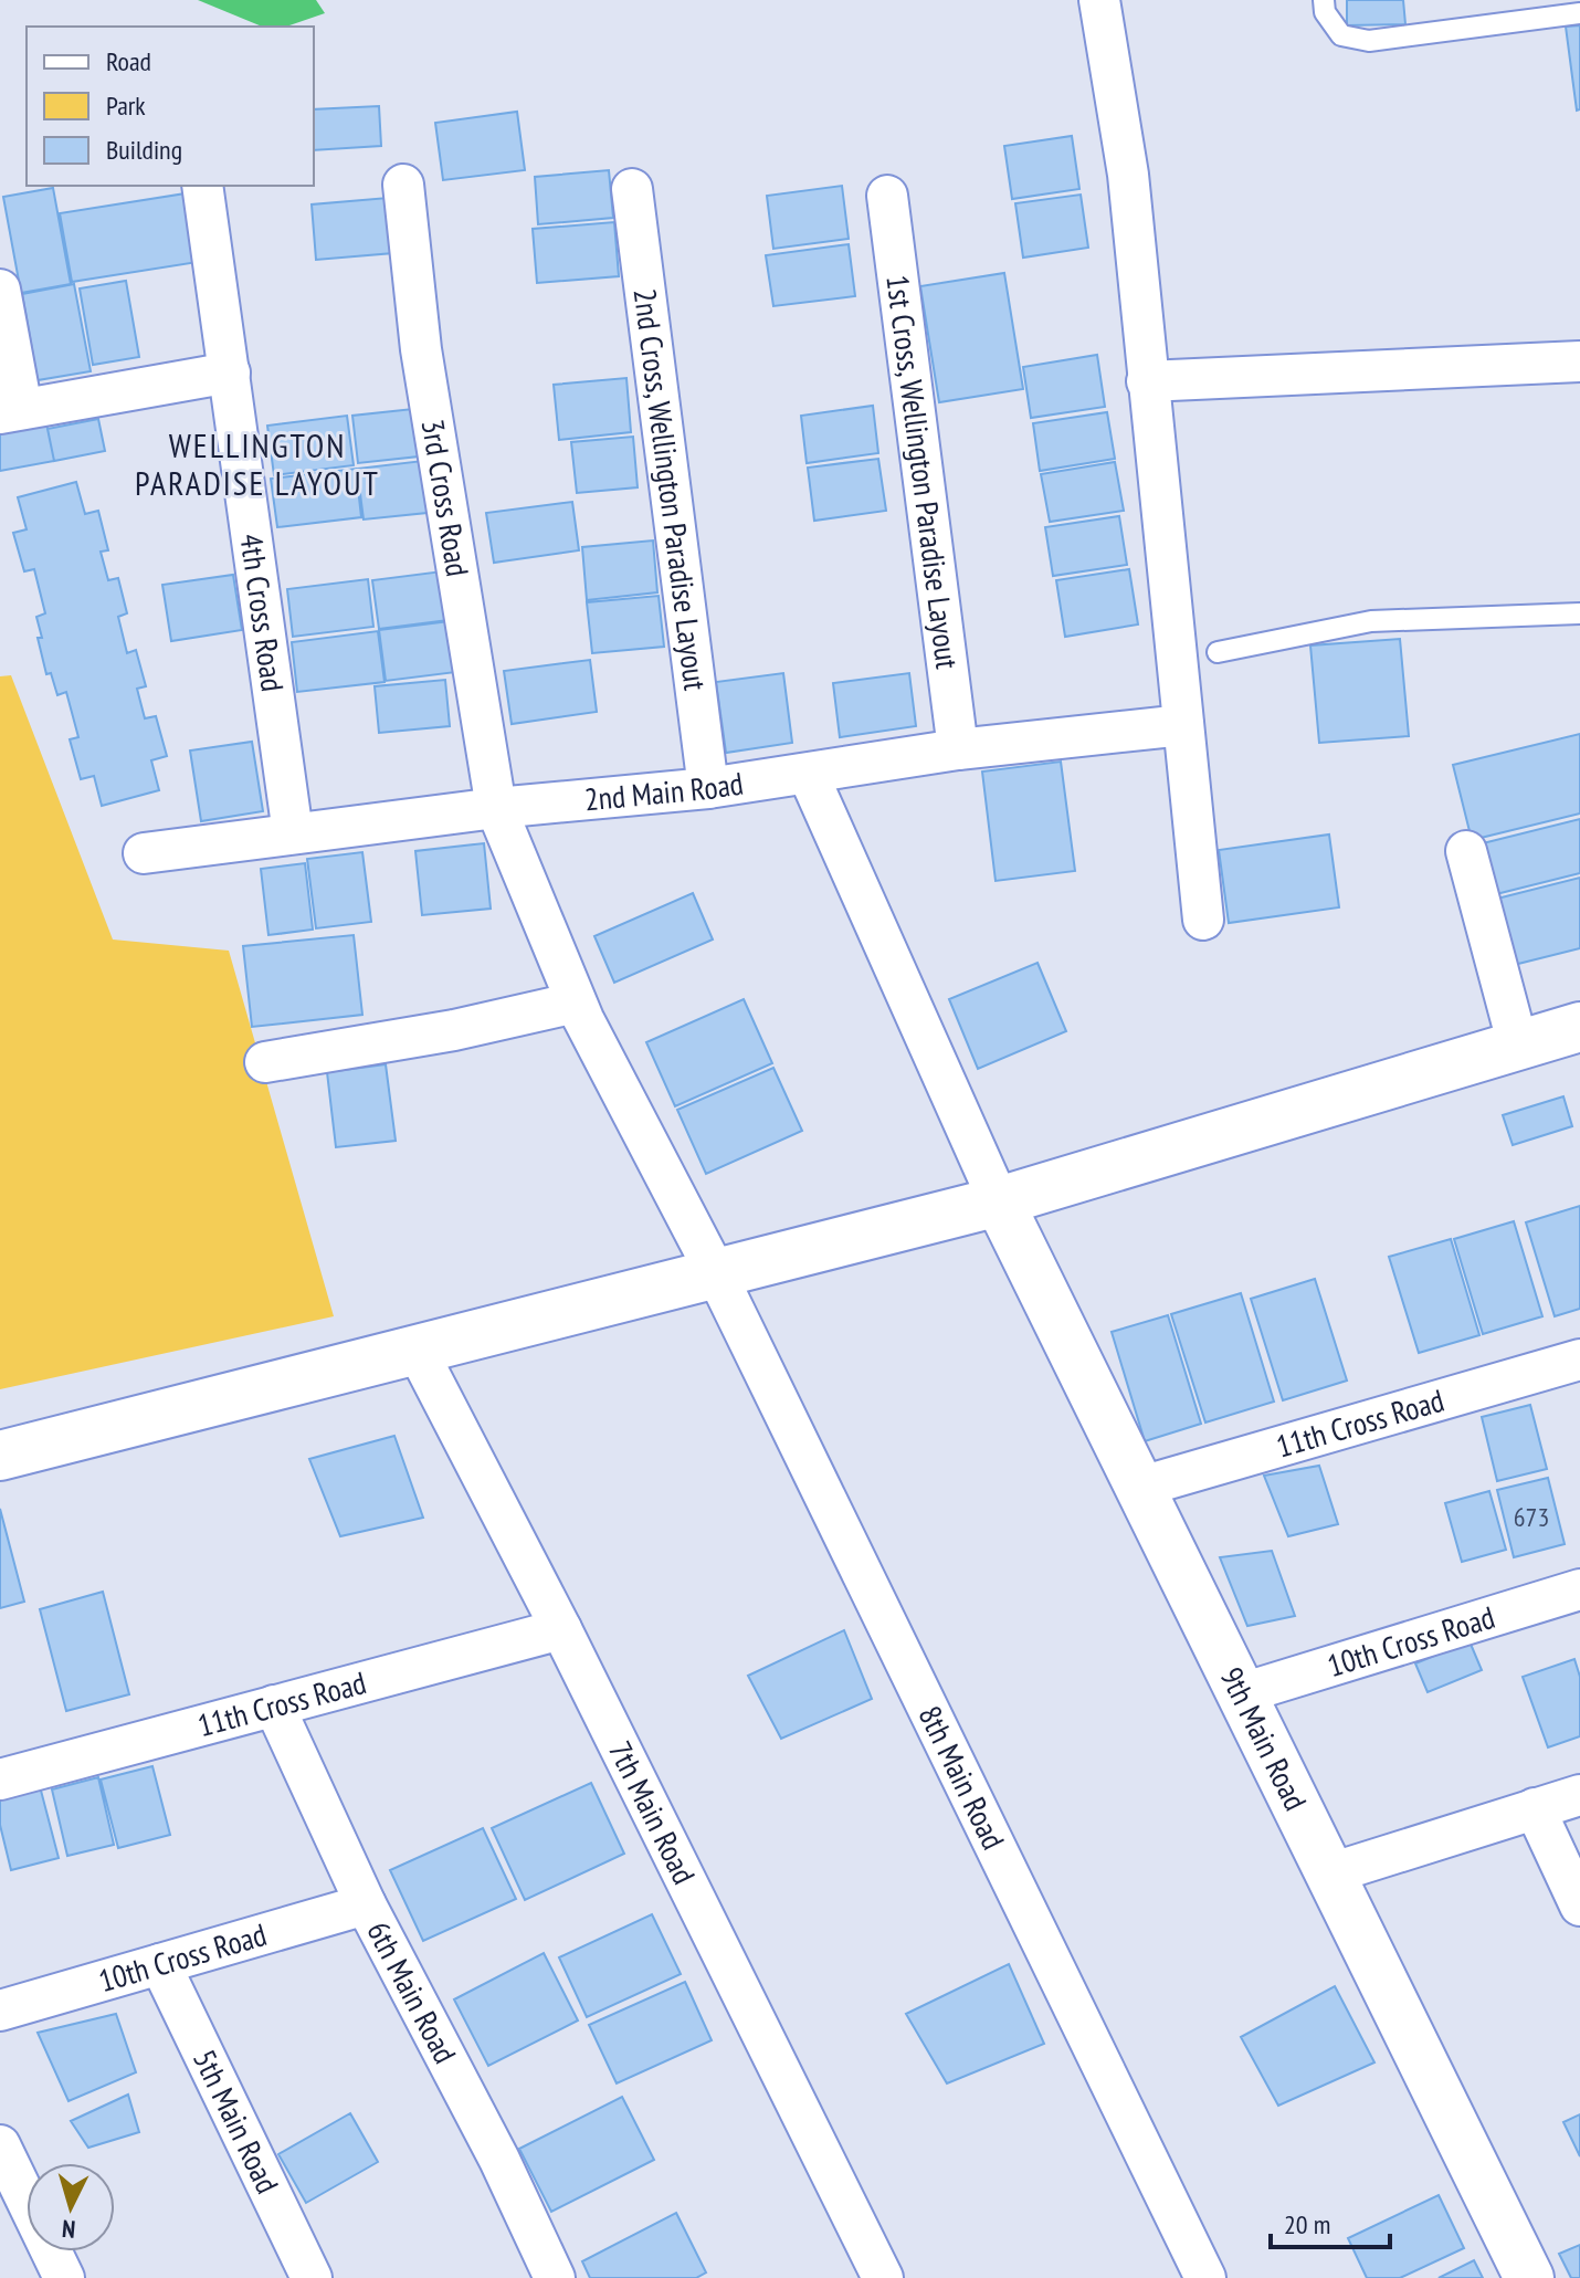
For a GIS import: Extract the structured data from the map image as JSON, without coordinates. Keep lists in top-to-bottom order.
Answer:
{
  "streets": {
    "street": [
      "1st Cross, Wellington Paradise Layout",
      "2nd Cross, Wellington Paradise Layout",
      "3rd Cross Road",
      "4th Cross Road",
      "2nd Main Road",
      "11th Cross Road",
      "10th Cross Road",
      "9th Main Road",
      "8th Main Road",
      "7th Main Road",
      "6th Main Road",
      "5th Main Road"
    ]
  },
  "crossings": [
    ["1st Cross, Wellington Paradise Layout", "2nd Main Road"],
    ["2nd Cross, Wellington Paradise Layout", "2nd Main Road"],
    ["3rd Cross Road", "2nd Main Road"],
    ["3rd Cross Road", "8th Main Road"],
    ["4th Cross Road", "2nd Main Road"],
    ["11th Cross Road", "9th Main Road"],
    ["11th Cross Road", "7th Main Road"],
    ["11th Cross Road", "6th Main Road"],
    ["10th Cross Road", "9th Main Road"],
    ["10th Cross Road", "6th Main Road"],
    ["10th Cross Road", "5th Main Road"]
  ],
  "districts": ["WELLINGTON PARADISE LAYOUT"],
  "house_numbers": ["673"],
  "legend": ["Road", "Park", "Building"],
  "scale_bar": "20 m",
  "north": "bottom"
}
